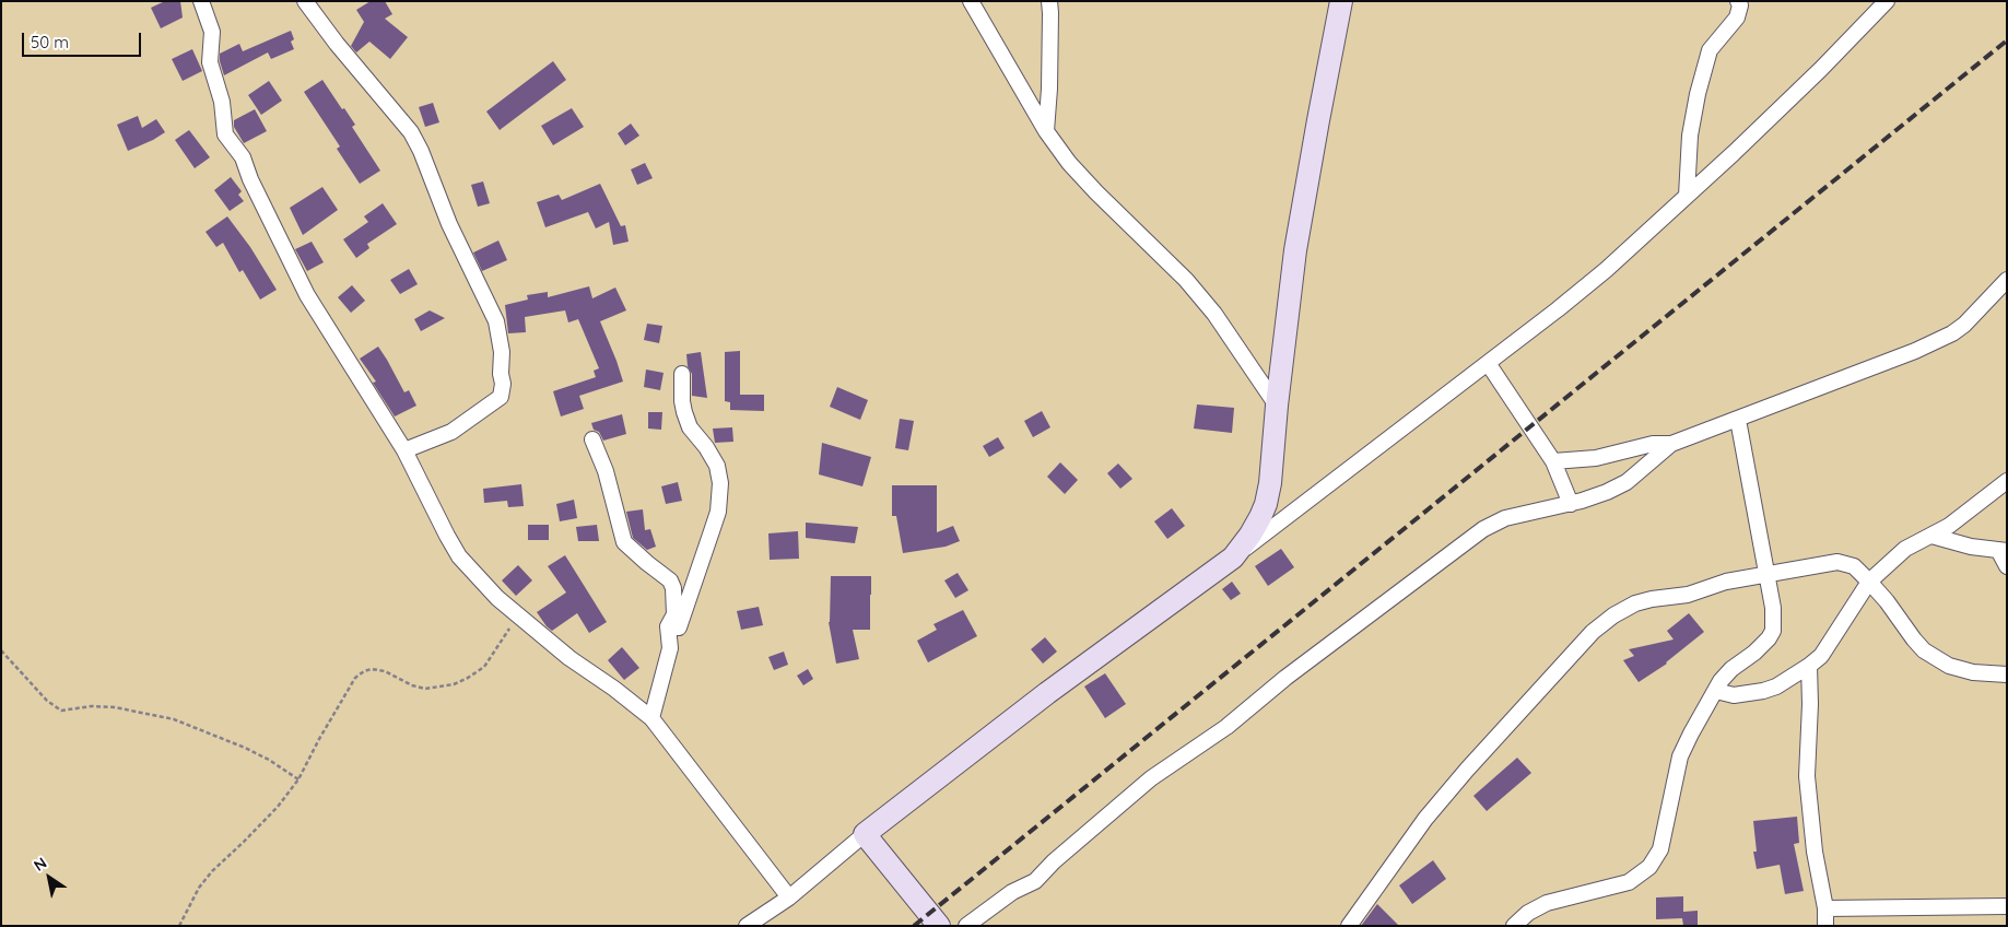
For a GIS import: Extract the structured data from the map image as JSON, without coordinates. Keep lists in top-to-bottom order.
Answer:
{
  "scale_bar": "50 m",
  "north": "top left"
}
